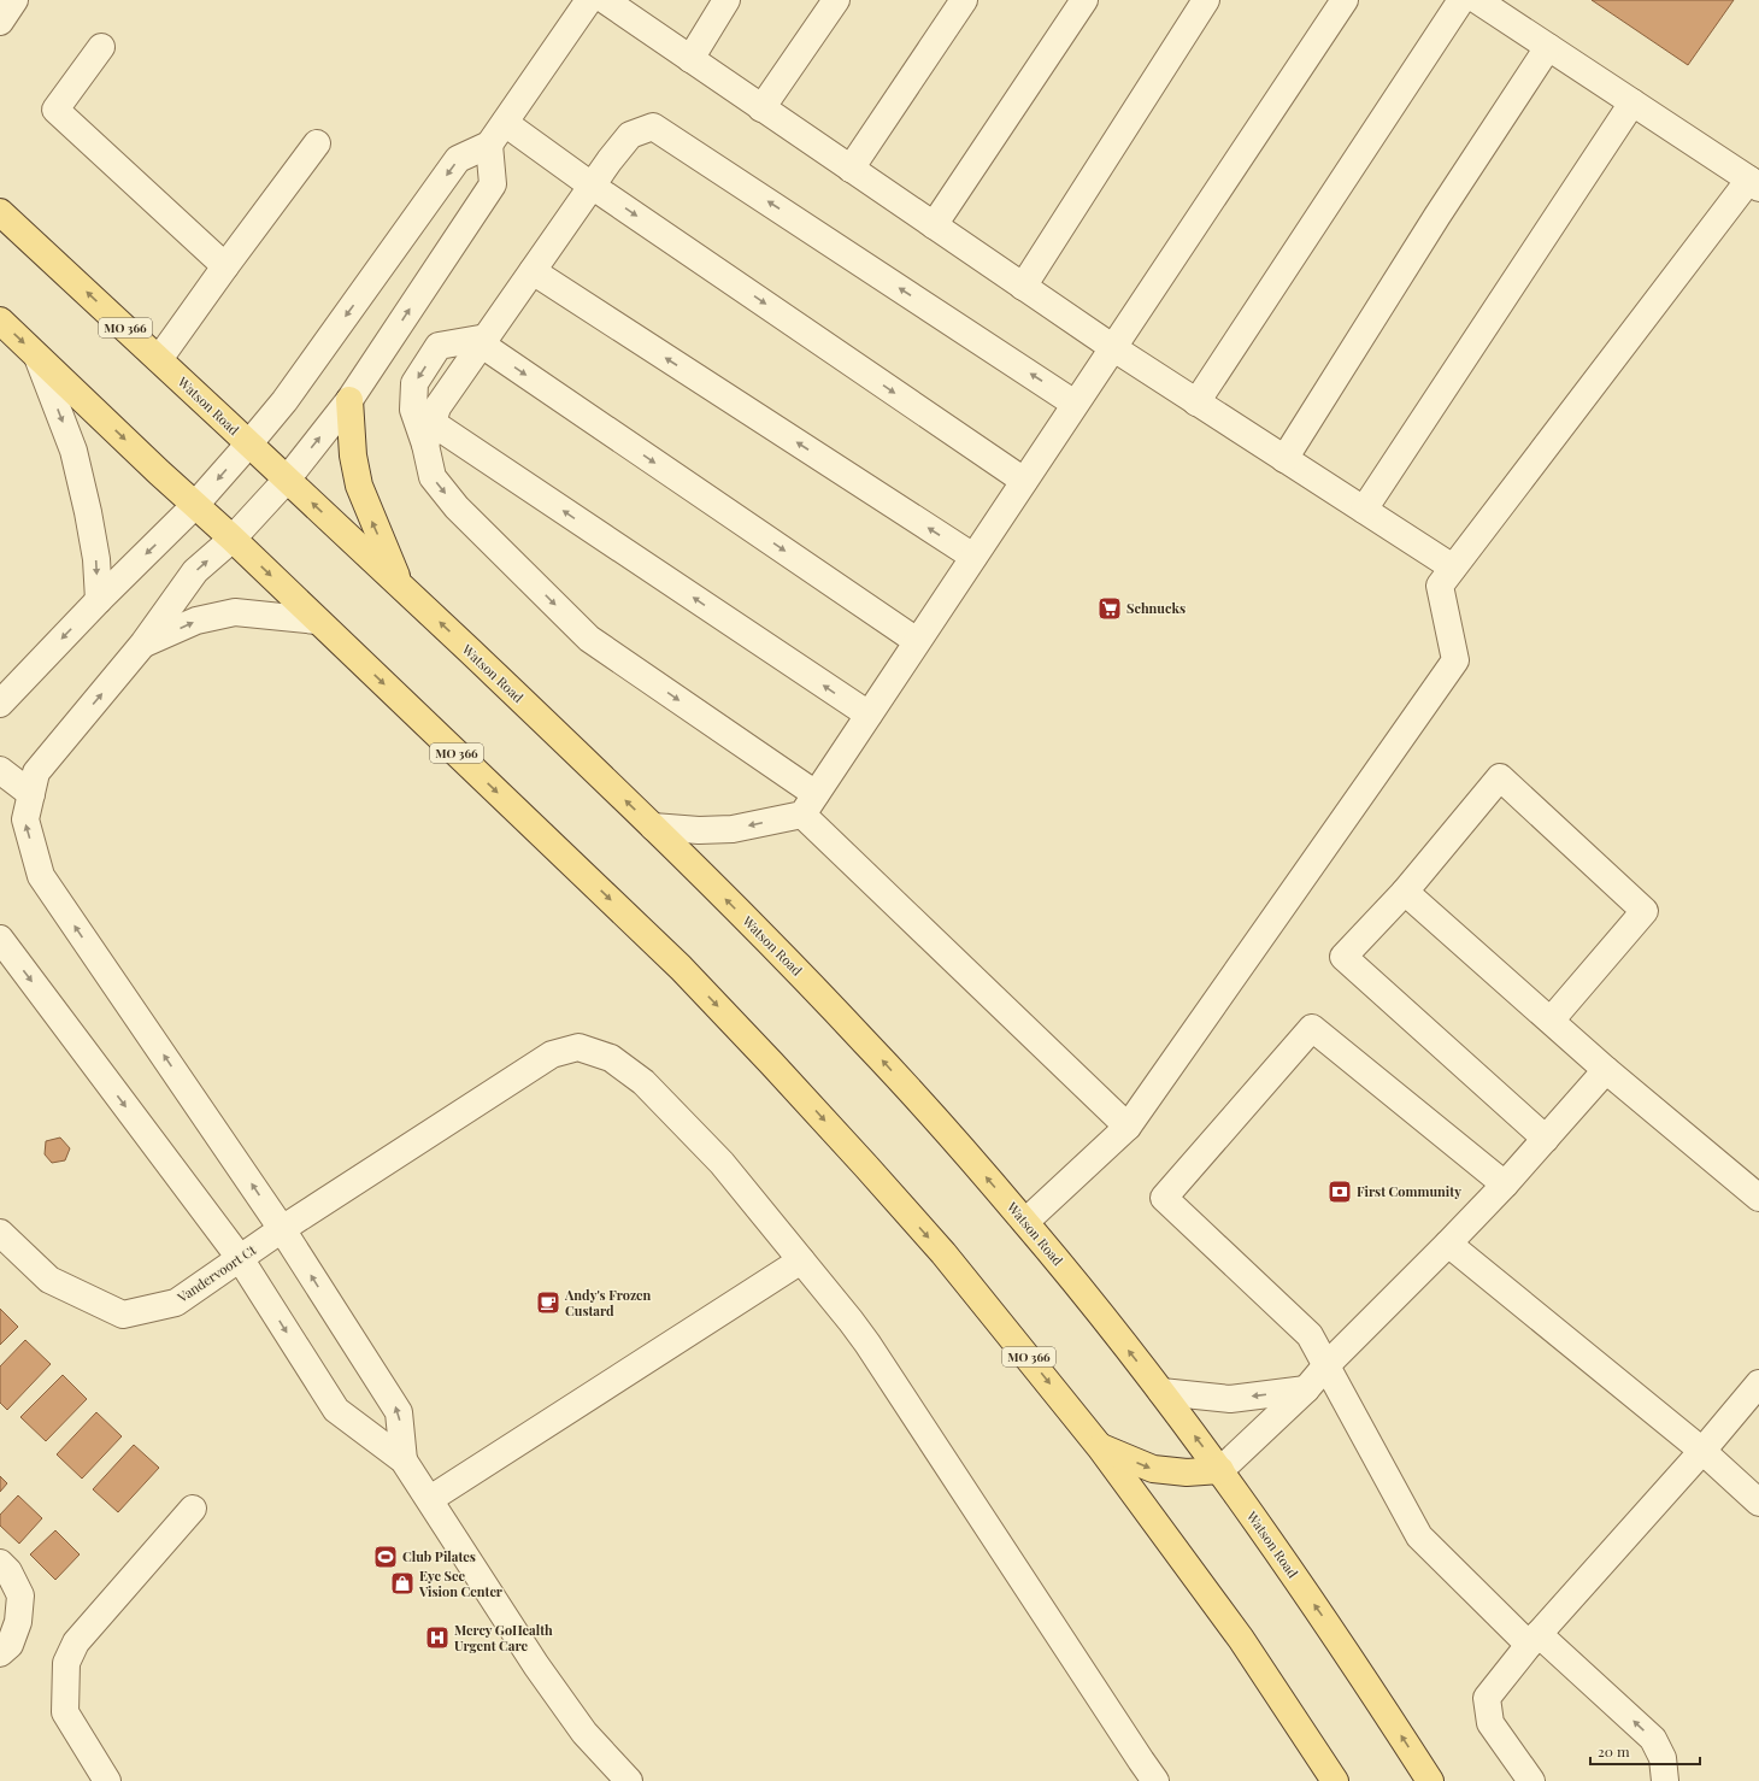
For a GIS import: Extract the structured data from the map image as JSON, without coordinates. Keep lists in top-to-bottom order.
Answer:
{
  "streets": {
    "main road": ["MO 366", "Watson Road"],
    "street": ["Vandervoort Ct"]
  },
  "places": {
    "supermarket": ["Schnucks"],
    "bank": ["First Community"],
    "cafe": ["Andy's Frozen Custard"],
    "sports": ["Club Pilates"],
    "shop": ["Eye See Vision Center"],
    "hospital": ["Mercy GoHealth Urgent Care"]
  },
  "scale_bar": "20 m"
}
